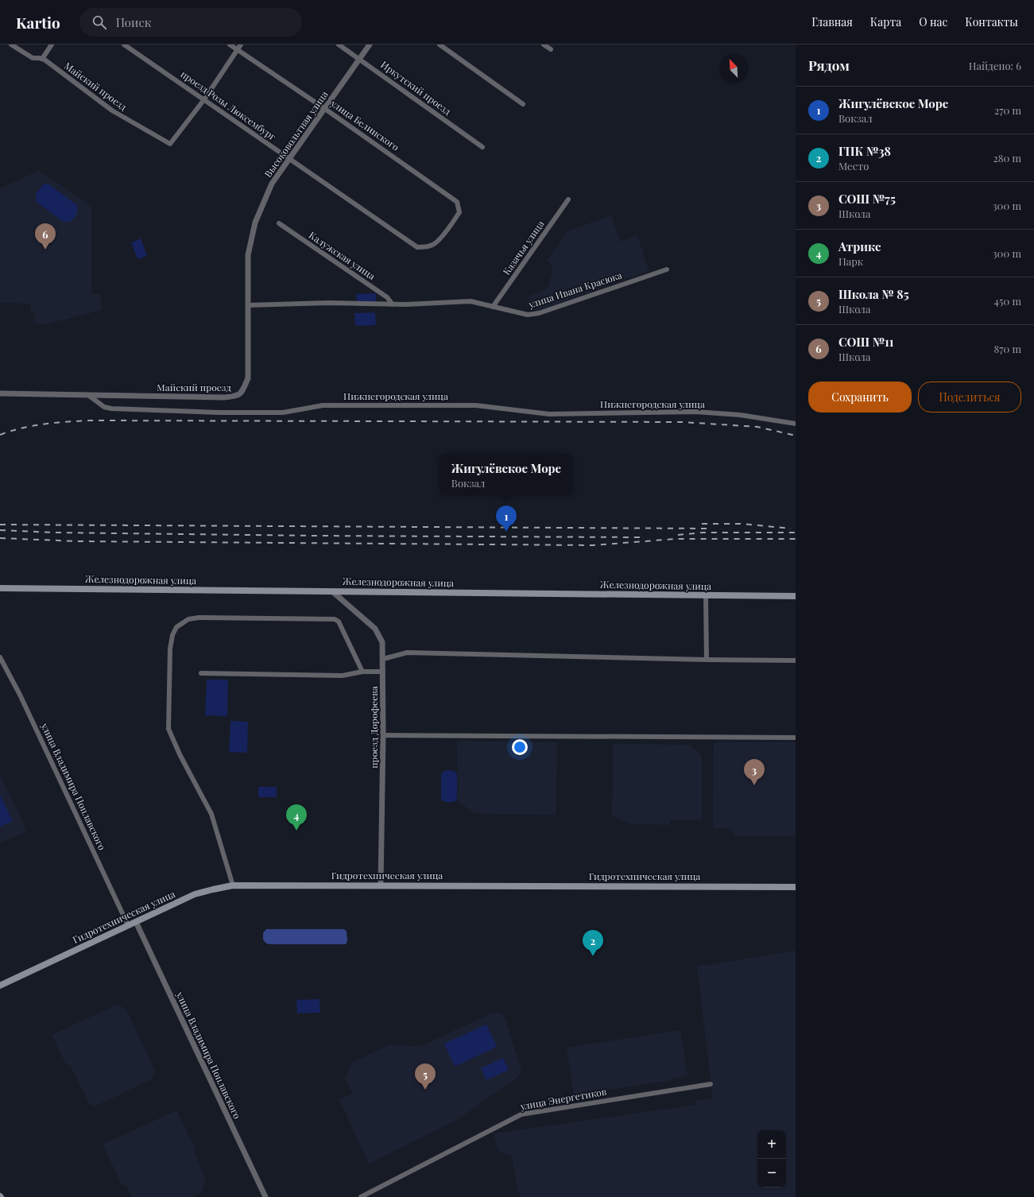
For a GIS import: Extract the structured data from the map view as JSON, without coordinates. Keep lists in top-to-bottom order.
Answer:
{
  "streets": {
    "main road": ["Железнодорожная улица", "Гидротехническая улица"],
    "street": [
      "Майский проезд",
      "Иркутский проезд",
      "проезд Розы Люксембург",
      "улица Белинского",
      "Высоковольтная улица",
      "Казачья улица",
      "Калужская улица",
      "улица Ивана Красюка",
      "Нижнегородская улица",
      "проезд Дорофеева",
      "улица Владимира Поплавского",
      "улица Энергетиков"
    ]
  },
  "crossings": [
    ["Майский проезд", "проезд Розы Люксембург"],
    ["Майский проезд", "Высоковольтная улица"],
    ["Майский проезд", "улица Ивана Красюка"],
    ["Майский проезд", "Нижнегородская улица"],
    ["Иркутский проезд", "Высоковольтная улица"],
    ["проезд Розы Люксембург", "улица Белинского"],
    ["проезд Розы Люксембург", "Высоковольтная улица"],
    ["улица Белинского", "Высоковольтная улица"],
    ["Казачья улица", "улица Ивана Красюка"],
    ["Калужская улица", "улица Ивана Красюка"],
    ["Железнодорожная улица", "проезд Дорофеева"],
    ["проезд Дорофеева", "Гидротехническая улица"],
    ["улица Владимира Поплавского", "Гидротехническая улица"]
  ],
  "north": "top left",
  "page": {
    "header": "Kartio",
    "search": "Поиск",
    "nav": [
      "Главная",
      "Карта",
      "О нас",
      "Контакты"
    ],
    "heading": ["Рядом", "Найдено: 6"],
    "list": [
      {
        "mark": "1",
        "name": "Жигулёвское Море",
        "note": "Вокзал",
        "value": "270 m"
      },
      {
        "mark": "2",
        "name": "ГПК №38",
        "note": "Место",
        "value": "280 m"
      },
      {
        "mark": "3",
        "name": "СОШ №75",
        "note": "Школа",
        "value": "300 m"
      },
      {
        "mark": "4",
        "name": "Атрикс",
        "note": "Парк",
        "value": "300 m"
      },
      {
        "mark": "5",
        "name": "Школа № 85",
        "note": "Школа",
        "value": "450 m"
      },
      {
        "mark": "6",
        "name": "СОШ №11",
        "note": "Школа",
        "value": "870 m"
      }
    ],
    "pins": [
      "6",
      "1",
      "3",
      "4",
      "2",
      "5"
    ],
    "buttons": ["Сохранить", "Поделиться"],
    "popup": ["Жигулёвское Море", "Вокзал"],
    "map_buttons": ["+", "−"]
  }
}
